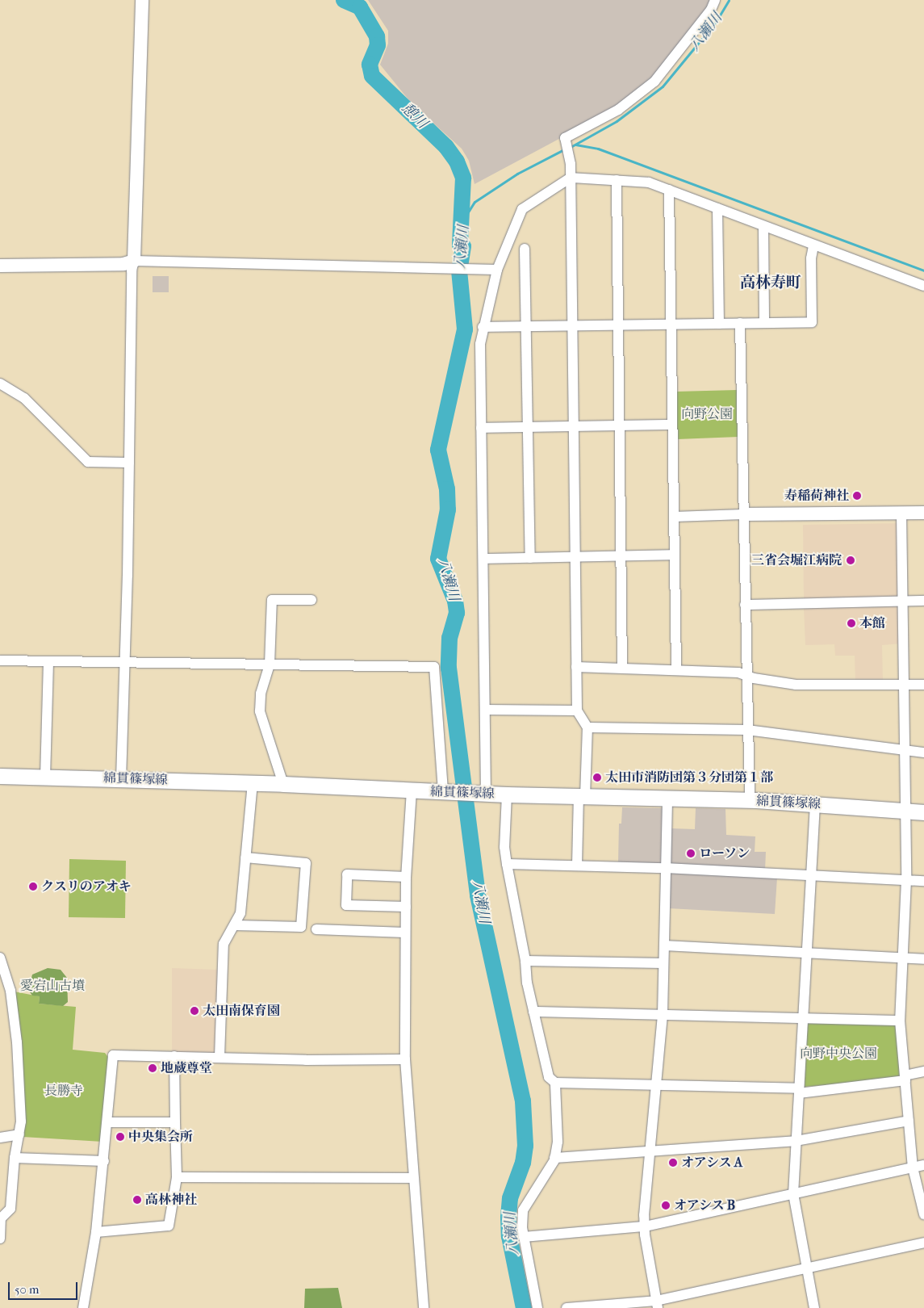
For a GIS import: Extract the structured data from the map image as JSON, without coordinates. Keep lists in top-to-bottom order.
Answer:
{
  "streets": {
    "main road": ["綿貫篠塚線"]
  },
  "districts": ["高林寿町"],
  "water": ["八瀬川", "憩川"],
  "parks": [
    "向野公園",
    "愛宕山古墳",
    "向野中央公園",
    "長勝寺"
  ],
  "places": [
    "寿稲荷神社",
    "三省会堀江病院",
    "本館",
    "太田市消防団第３分団第１部",
    "ローソン",
    "クスリのアオキ",
    "太田南保育園",
    "地蔵尊堂",
    "中央集会所",
    "オアシス A",
    "高林神社",
    "オアシス B"
  ],
  "scale_bar": "50 m"
}
